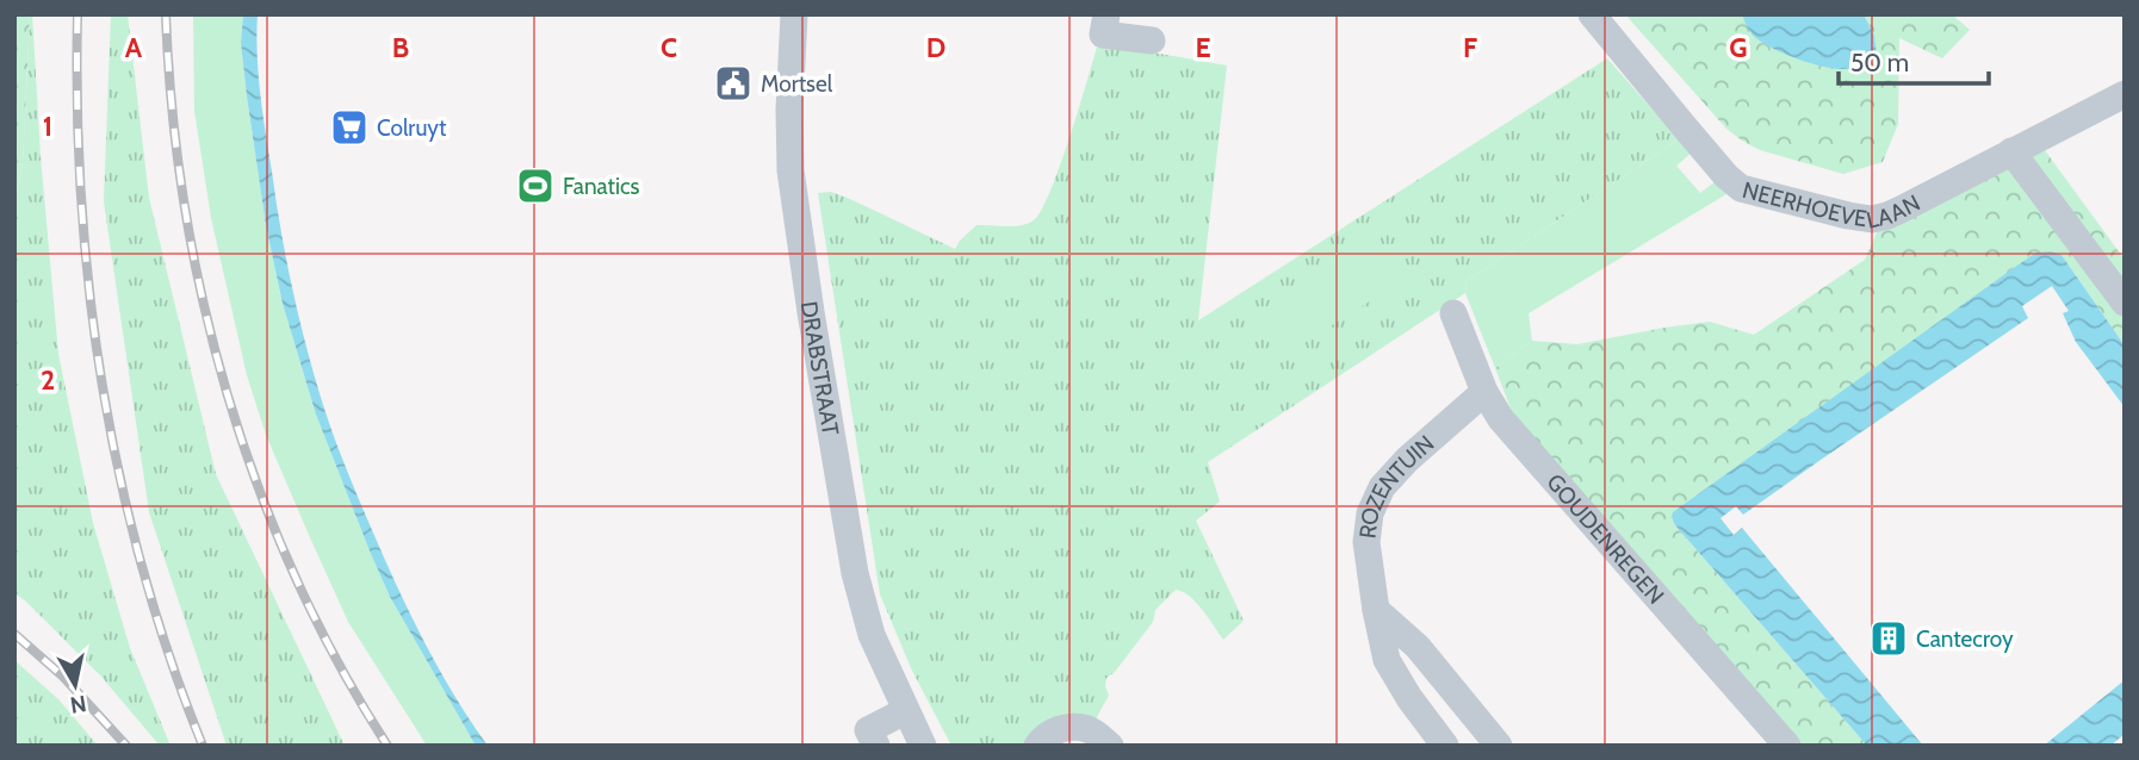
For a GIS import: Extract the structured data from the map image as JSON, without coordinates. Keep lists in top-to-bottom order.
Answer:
{
  "streets": {
    "street": [
      "NEERHOEVELAAN",
      "DRABSTRAAT",
      "ROZENTUIN",
      "GOUDENREGEN"
    ]
  },
  "crossings": [
    ["ROZENTUIN", "GOUDENREGEN"]
  ],
  "places": {
    "public building": ["Mortsel"],
    "supermarket": ["Colruyt"],
    "sports": ["Fanatics"],
    "building": ["Cantecroy"]
  },
  "scale_bar": "50 m",
  "north": "bottom",
  "grid": {
    "columns": [
      "A",
      "B",
      "C",
      "D",
      "E",
      "F",
      "G"
    ],
    "rows": ["1", "2"]
  }
}
